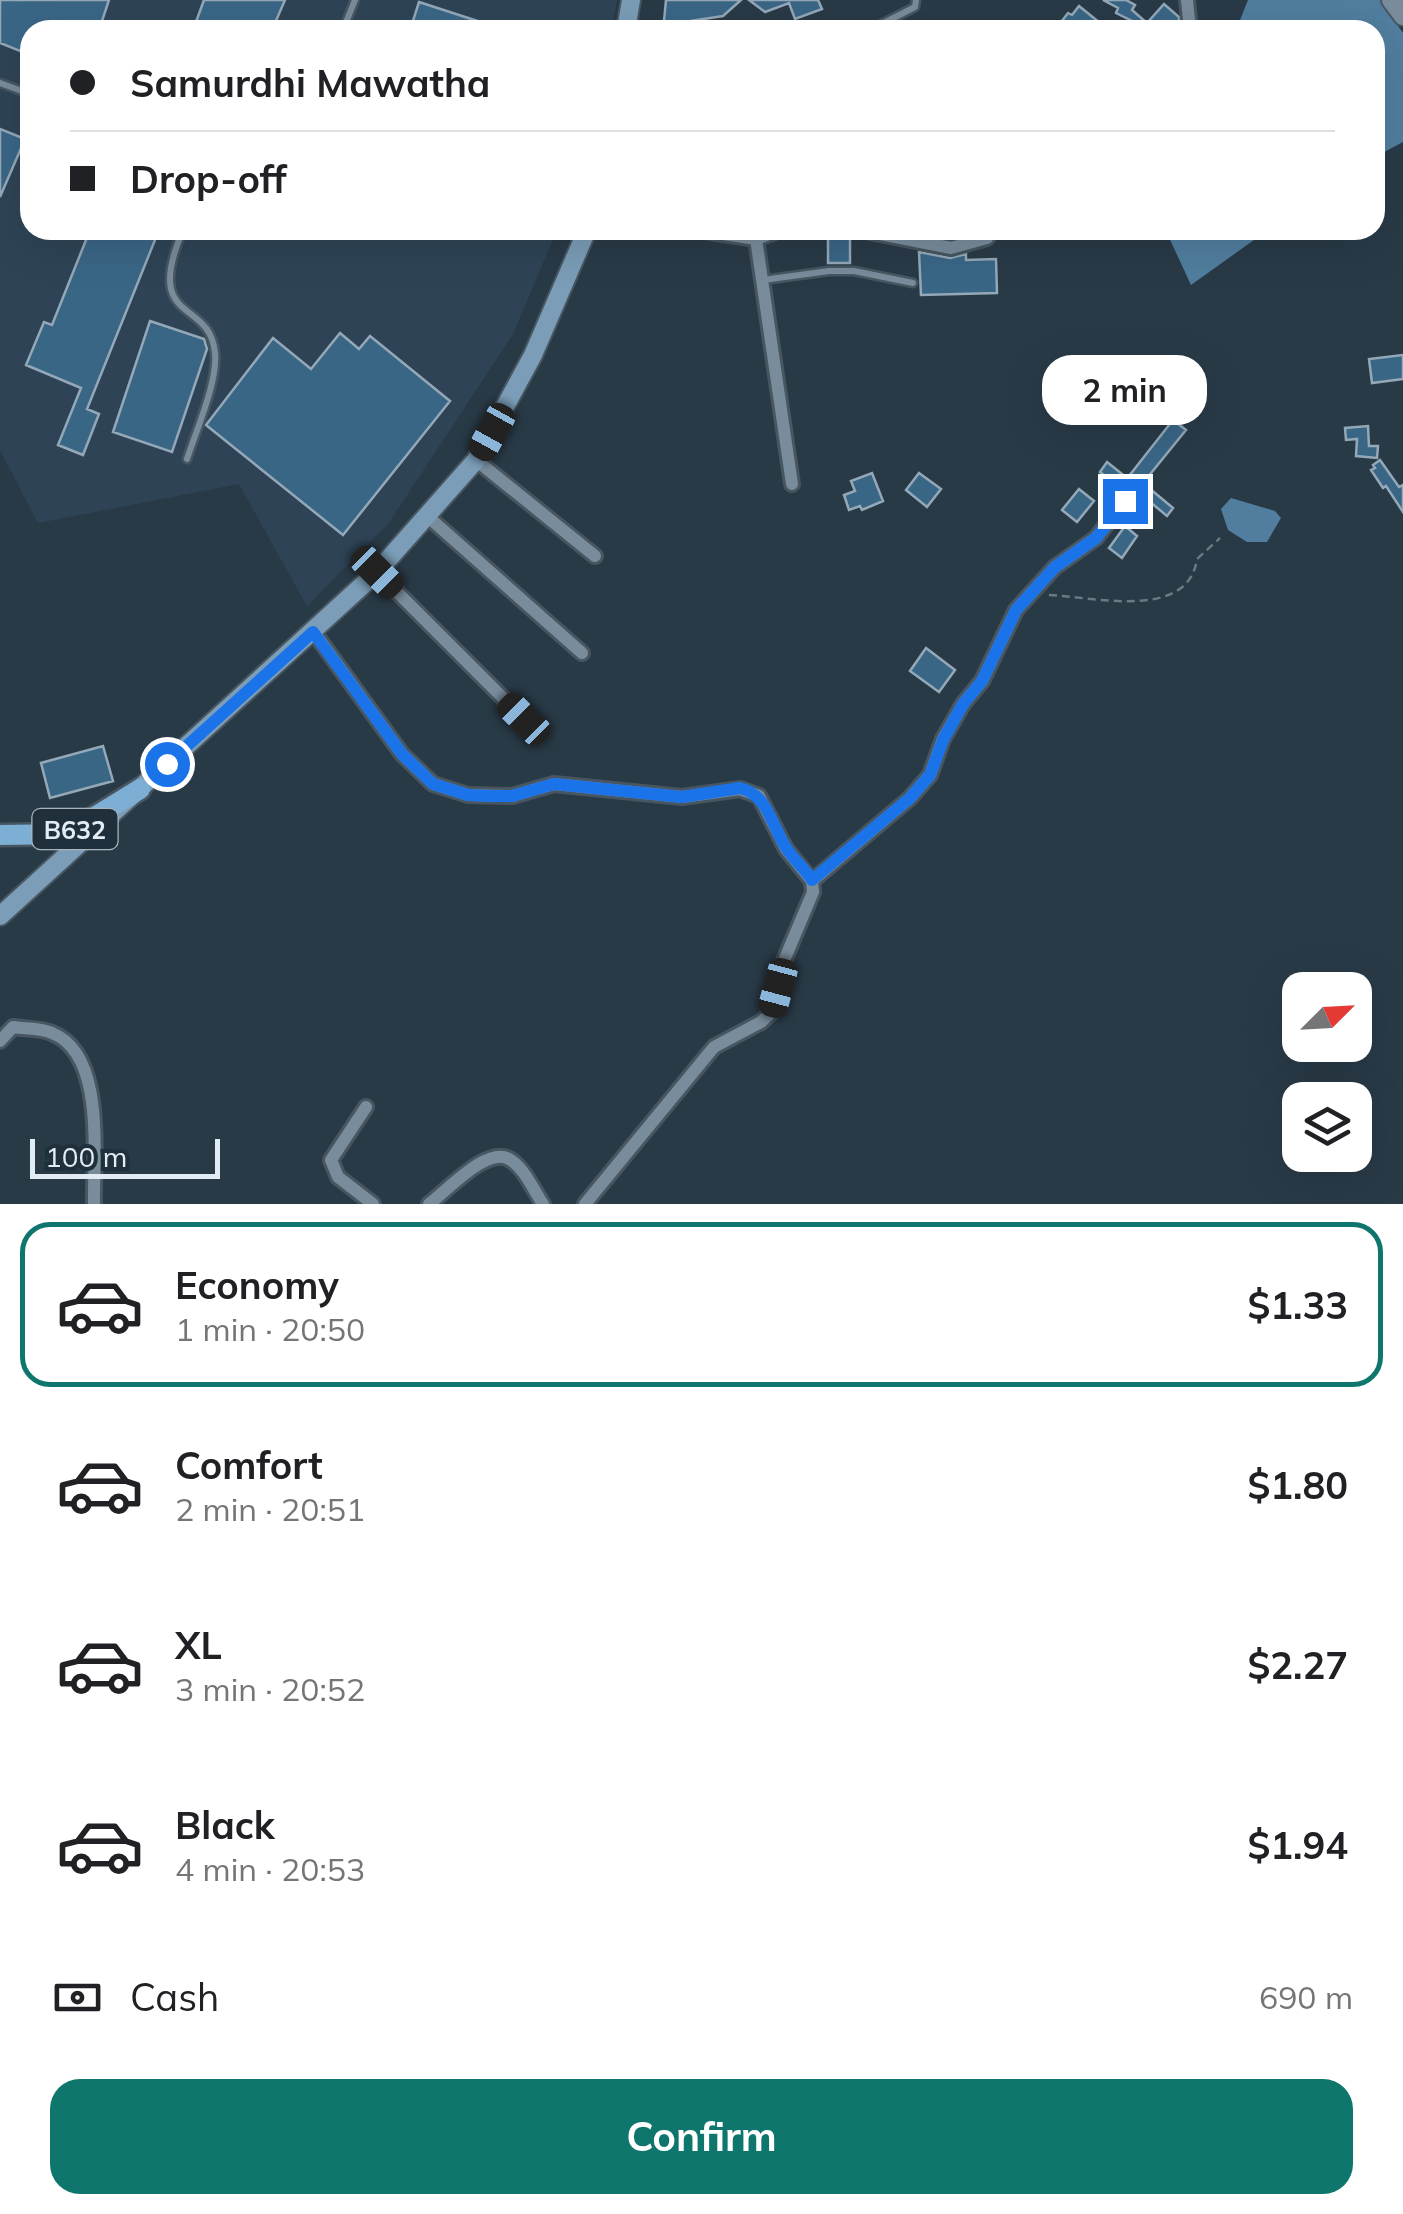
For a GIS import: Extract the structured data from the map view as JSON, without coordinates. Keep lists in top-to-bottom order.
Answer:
{
  "streets": {
    "main road": ["B632"]
  },
  "scale_bar": "100 m",
  "north": "top right",
  "page": {
    "banner": ["Samurdhi Mawatha", "Drop-off"],
    "bubble": "2 min",
    "scale": "100 m",
    "list": [
      {
        "name": "Economy",
        "note": "1 min · 20:50",
        "value": "$1.33"
      },
      {
        "name": "Comfort",
        "note": "2 min · 20:51",
        "value": "$1.80"
      },
      {
        "name": "XL",
        "note": "3 min · 20:52",
        "value": "$2.27"
      },
      {
        "name": "Black",
        "note": "4 min · 20:53",
        "value": "$1.94"
      }
    ],
    "pay": ["Cash", "690 m"],
    "buttons": "Confirm"
  }
}
